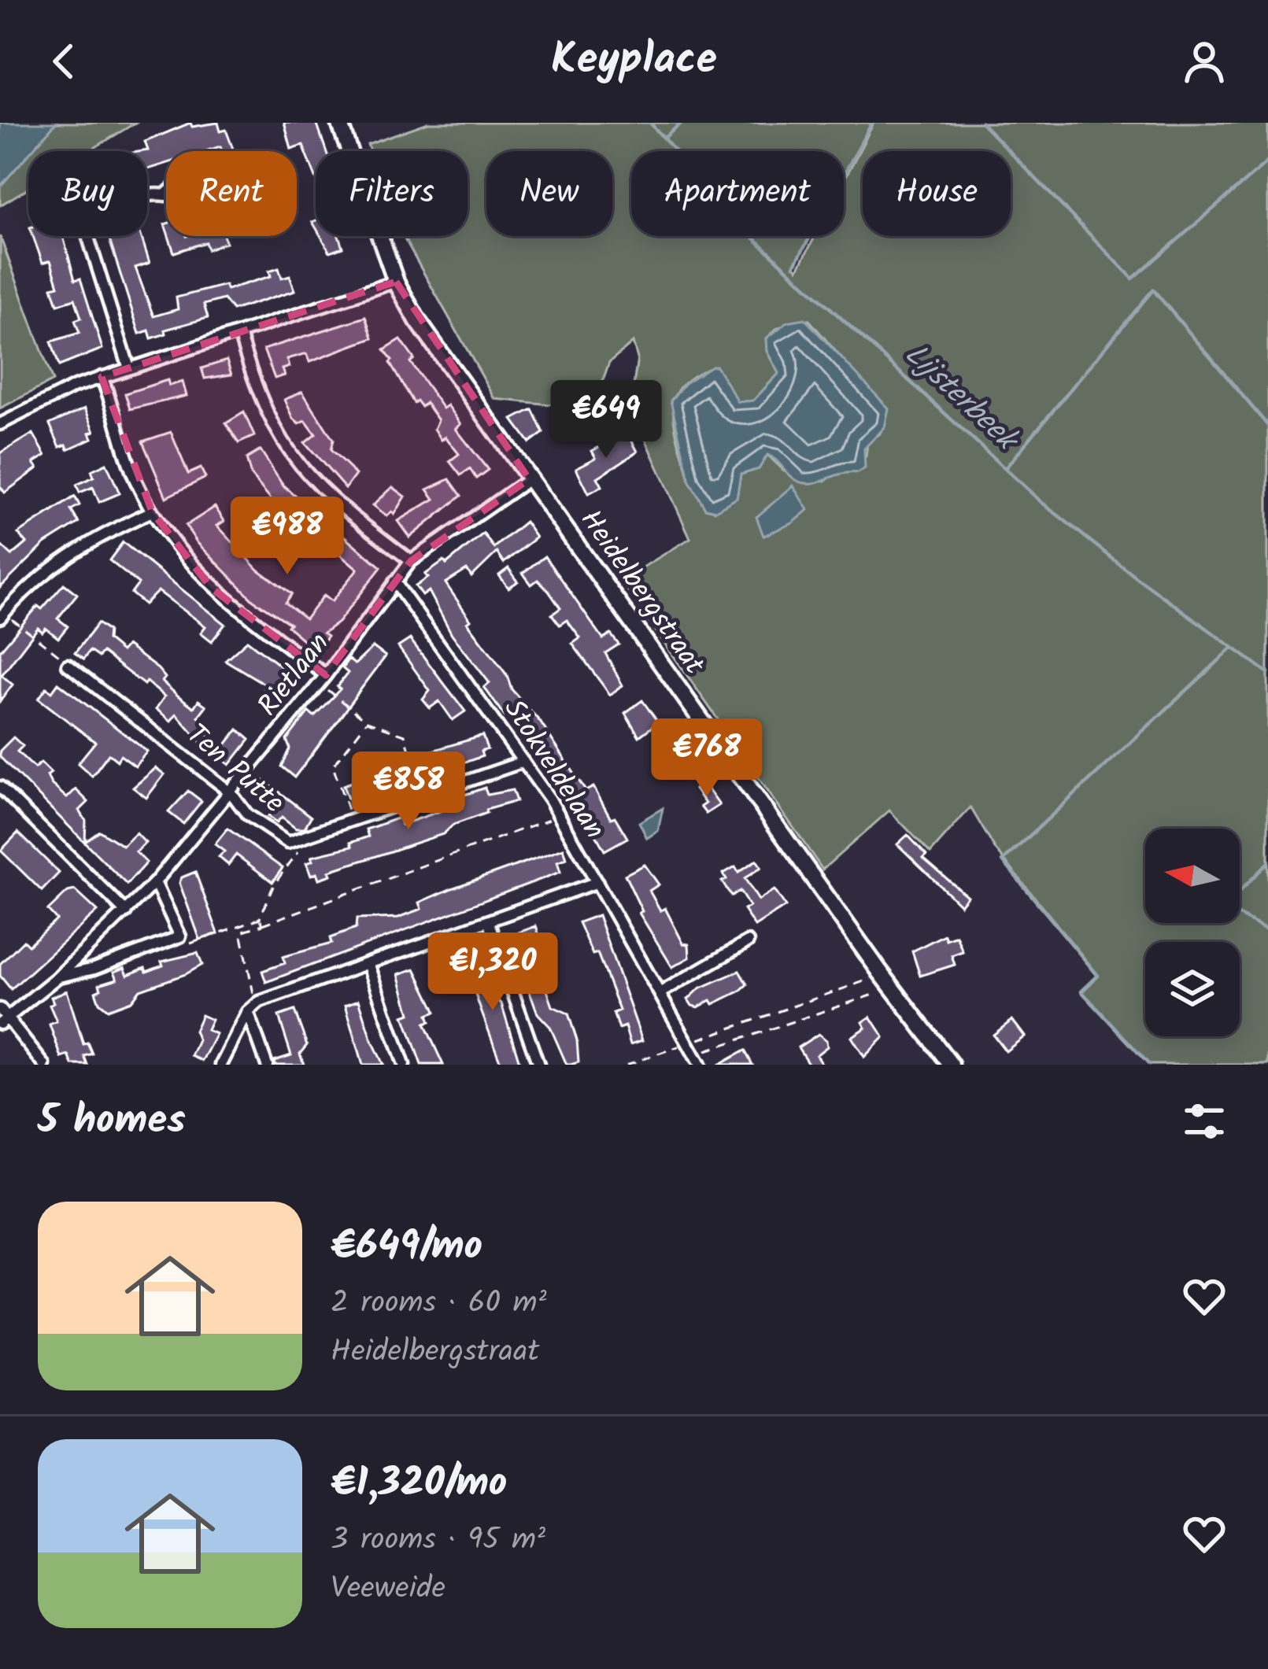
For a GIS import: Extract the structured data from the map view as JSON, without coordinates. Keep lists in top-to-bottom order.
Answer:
{
  "streets": {
    "main road": ["Heidelbergstraat"],
    "street": ["Rietlaan", "Ten Putte", "Stokveldelaan"]
  },
  "crossings": [
    ["Heidelbergstraat", "Rietlaan"],
    ["Rietlaan", "Ten Putte"],
    ["Rietlaan", "Stokveldelaan"],
    ["Ten Putte", "Stokveldelaan"]
  ],
  "water": ["Lijsterbeek"],
  "north": "left",
  "page": {
    "header": "Keyplace",
    "chip": [
      "Buy",
      "Rent",
      "Filters",
      "New",
      "Apartment",
      "House"
    ],
    "price": [
      "€649",
      "€988",
      "€768",
      "€858",
      "€1,320"
    ],
    "heading": "5 homes",
    "list": [
      {
        "name": "€649/mo",
        "note": "2 rooms · 60 m² · Heidelbergstraat"
      },
      {
        "name": "€1,320/mo",
        "note": "3 rooms · 95 m² · Veeweide"
      }
    ]
  }
}
